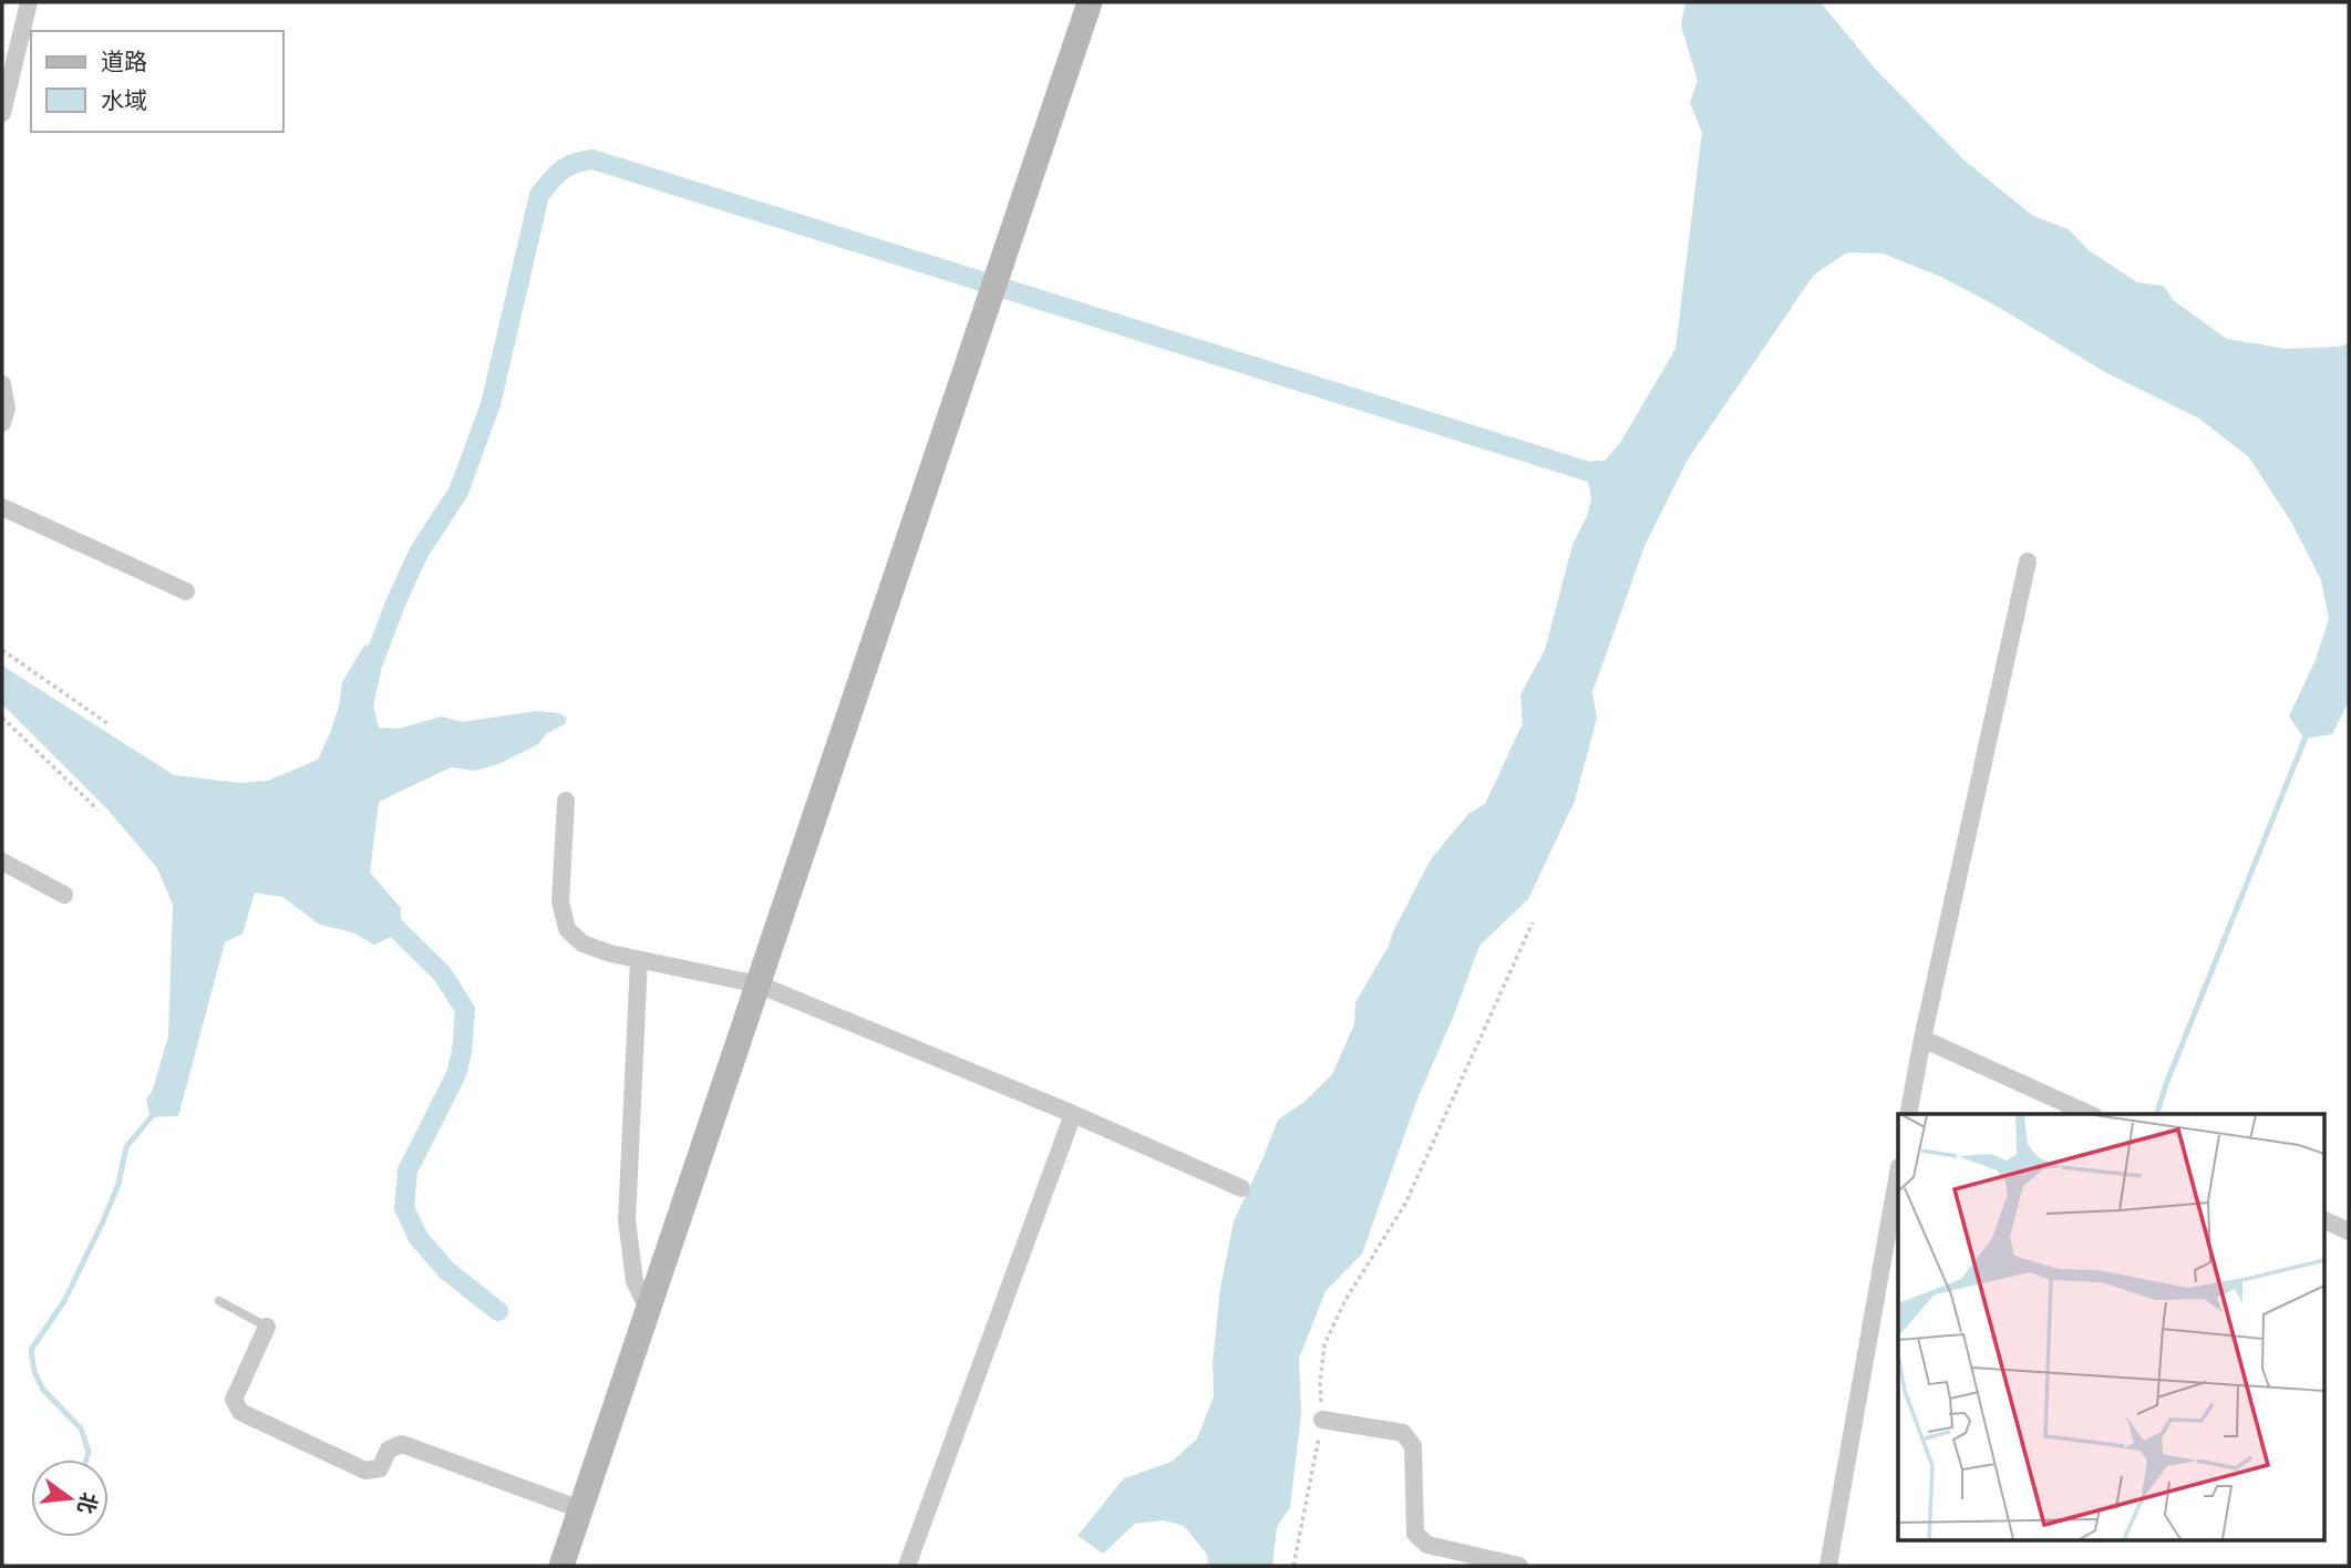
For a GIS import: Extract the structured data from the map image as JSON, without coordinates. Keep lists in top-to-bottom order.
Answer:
{
  "legend": ["道路", "水域"],
  "north": "right"
}
